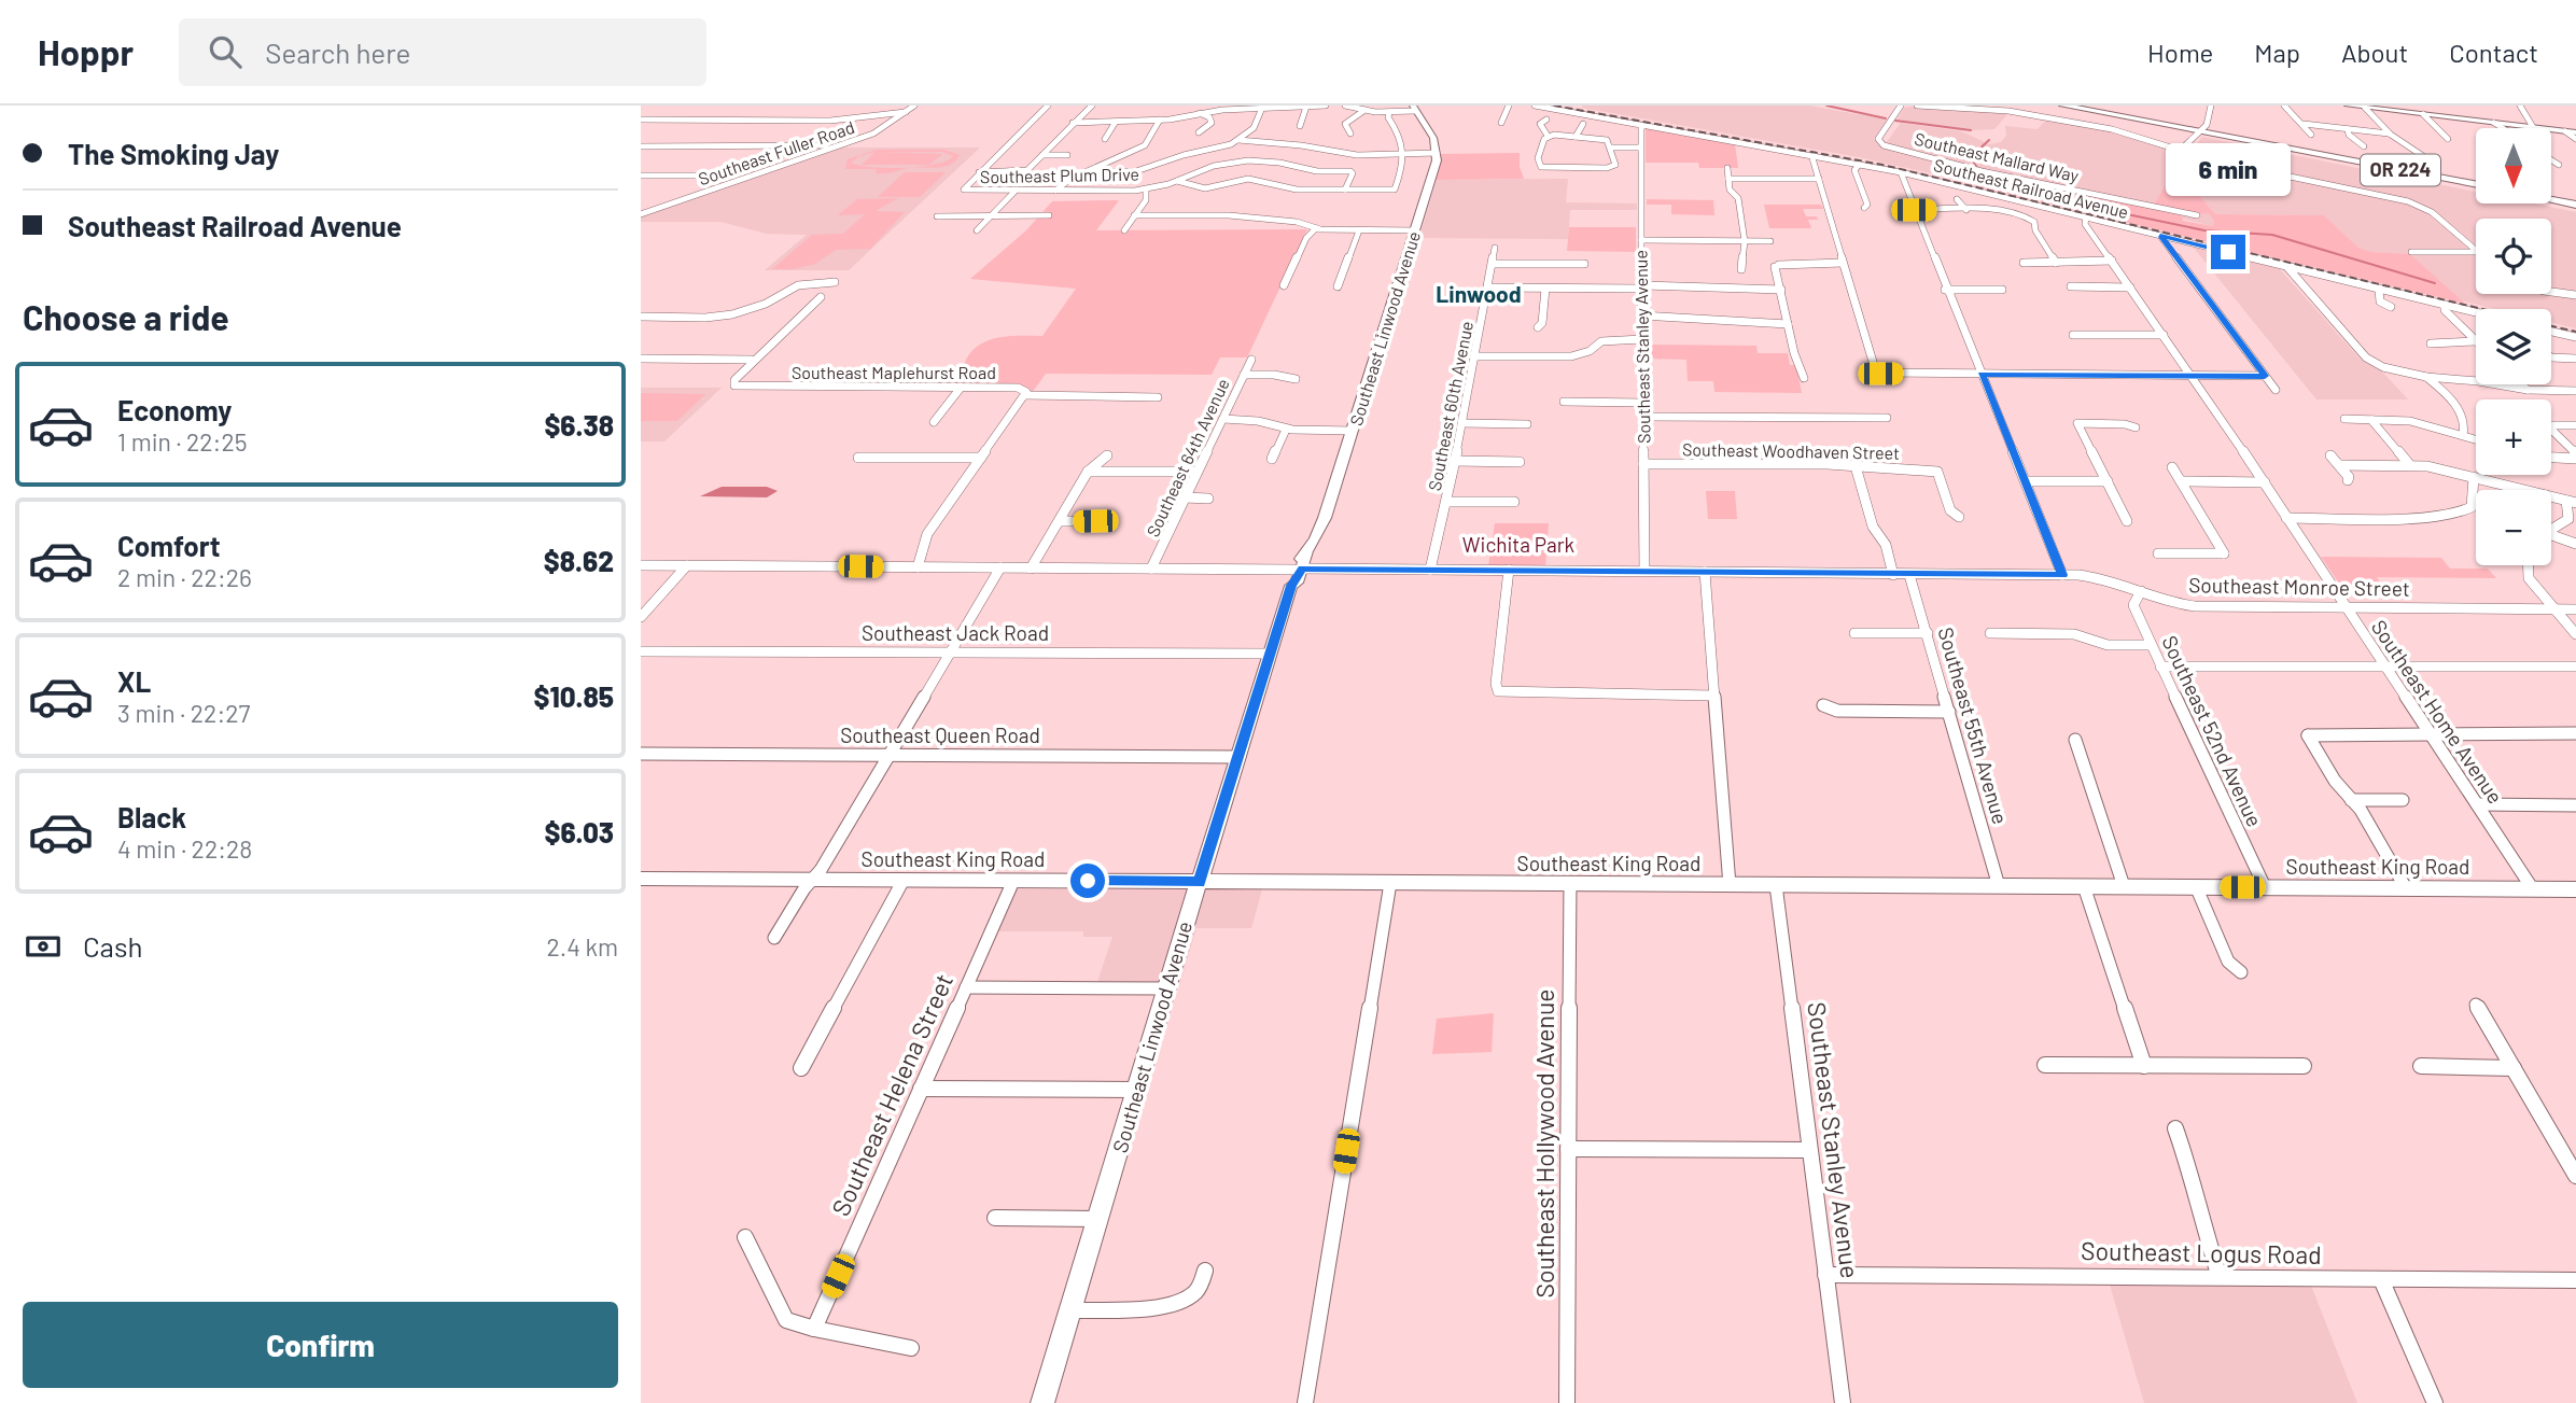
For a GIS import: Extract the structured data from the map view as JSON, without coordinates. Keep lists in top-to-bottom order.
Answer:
{
  "streets": {
    "highway": ["OR 224"],
    "main road": ["Southeast Linwood Avenue", "Southeast King Road"],
    "street": [
      "Southeast Fuller Road",
      "Southeast Mallard Way",
      "Southeast Plum Drive",
      "Southeast Railroad Avenue",
      "Southeast Stanley Avenue",
      "Southeast Maplehurst Road",
      "Southeast 60th Avenue",
      "Southeast Woodhaven Street",
      "Southeast 64th Avenue",
      "Southeast Monroe Street",
      "Southeast Jack Road",
      "Southeast Home Avenue",
      "Southeast 55th Avenue",
      "Southeast 52nd Avenue",
      "Southeast Queen Road",
      "Southeast Helena Street",
      "Southeast Hollywood Avenue",
      "Southeast Logus Road"
    ]
  },
  "crossings": [
    ["Southeast Railroad Avenue", "Southeast Stanley Avenue"],
    ["Southeast Railroad Avenue", "Southeast Home Avenue"],
    ["Southeast Linwood Avenue", "Southeast Monroe Street"],
    ["Southeast Linwood Avenue", "Southeast Jack Road"],
    ["Southeast Linwood Avenue", "Southeast Queen Road"],
    ["Southeast Linwood Avenue", "Southeast King Road"],
    ["Southeast Stanley Avenue", "Southeast Woodhaven Street"],
    ["Southeast Stanley Avenue", "Southeast Monroe Street"],
    ["Southeast Stanley Avenue", "Southeast King Road"],
    ["Southeast Stanley Avenue", "Southeast Logus Road"],
    ["Southeast 60th Avenue", "Southeast Monroe Street"],
    ["Southeast 64th Avenue", "Southeast Monroe Street"],
    ["Southeast Monroe Street", "Southeast Home Avenue"],
    ["Southeast Monroe Street", "Southeast 55th Avenue"],
    ["Southeast Monroe Street", "Southeast 52nd Avenue"],
    ["Southeast Home Avenue", "Southeast King Road"],
    ["Southeast 55th Avenue", "Southeast King Road"],
    ["Southeast 52nd Avenue", "Southeast King Road"],
    ["Southeast King Road", "Southeast Helena Street"],
    ["Southeast King Road", "Southeast Hollywood Avenue"]
  ],
  "districts": ["Linwood"],
  "parks": ["Wichita Park"],
  "north": "bottom",
  "page": {
    "header": "Hoppr",
    "search": "Search here",
    "nav": [
      "Home",
      "Map",
      "About",
      "Contact"
    ],
    "banner": ["The Smoking Jay", "Southeast Railroad Avenue"],
    "map_buttons": ["+", "−"],
    "bubble": "6 min",
    "heading": "Choose a ride",
    "list": [
      {
        "name": "Economy",
        "note": "1 min · 22:25",
        "value": "$6.38"
      },
      {
        "name": "Comfort",
        "note": "2 min · 22:26",
        "value": "$8.62"
      },
      {
        "name": "XL",
        "note": "3 min · 22:27",
        "value": "$10.85"
      },
      {
        "name": "Black",
        "note": "4 min · 22:28",
        "value": "$6.03"
      }
    ],
    "pay": ["Cash", "2.4 km"],
    "buttons": "Confirm"
  }
}
